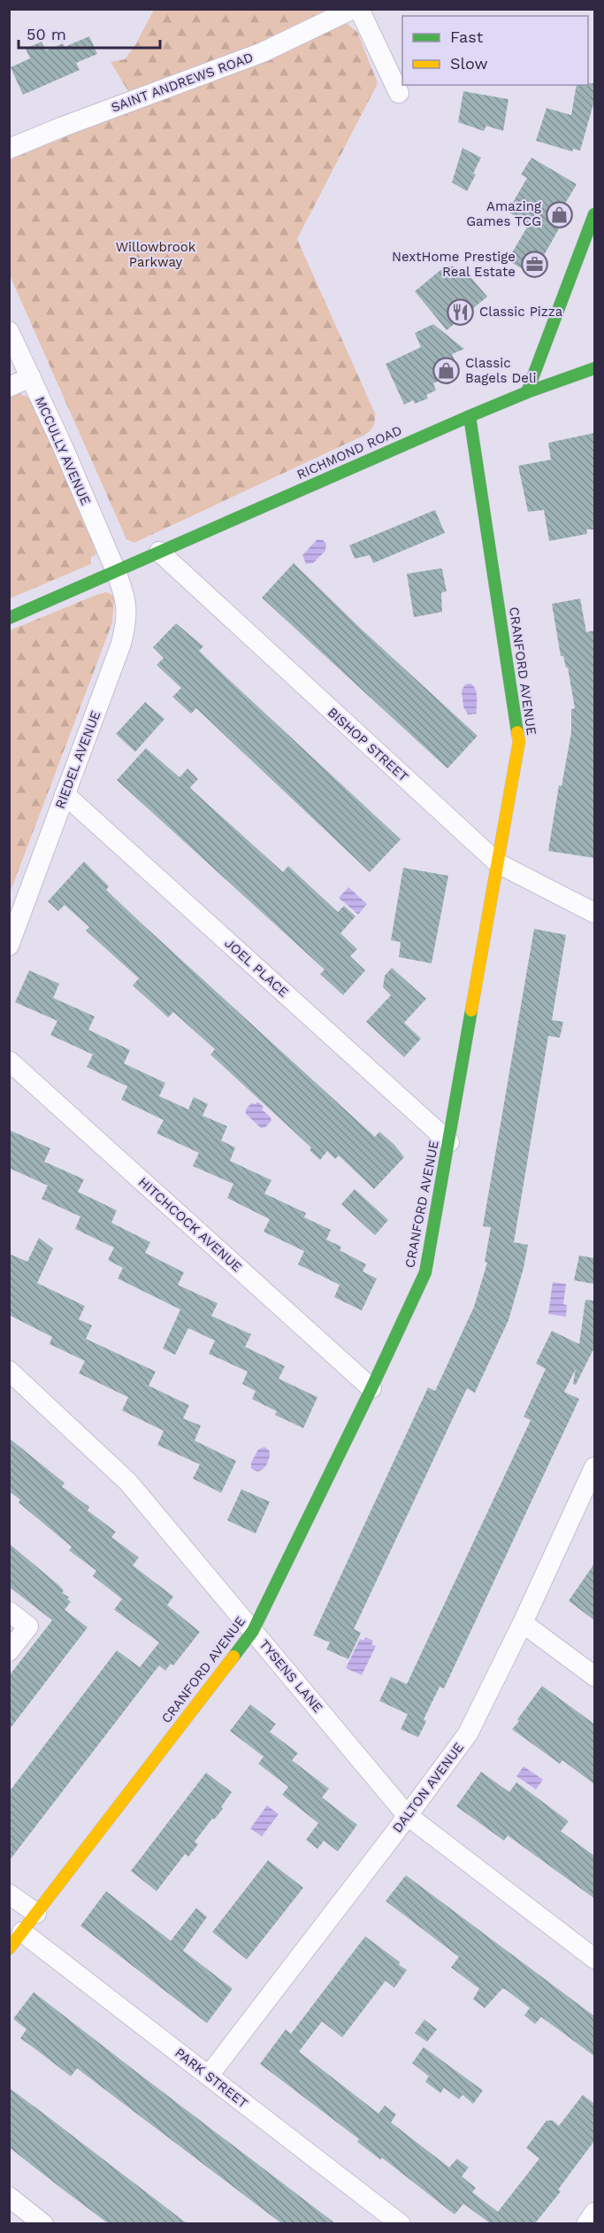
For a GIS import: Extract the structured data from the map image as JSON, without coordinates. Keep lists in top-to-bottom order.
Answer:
{
  "streets": {
    "street": [
      "SAINT ANDREWS ROAD",
      "MCCULLY AVENUE",
      "RICHMOND ROAD",
      "CRANFORD AVENUE",
      "BISHOP STREET",
      "RIEDEL AVENUE",
      "JOEL PLACE",
      "HITCHCOCK AVENUE",
      "TYSENS LANE",
      "DALTON AVENUE",
      "PARK STREET"
    ]
  },
  "crossings": [
    ["MCCULLY AVENUE", "RICHMOND ROAD"],
    ["MCCULLY AVENUE", "RIEDEL AVENUE"],
    ["RICHMOND ROAD", "CRANFORD AVENUE"],
    ["RICHMOND ROAD", "BISHOP STREET"],
    ["RICHMOND ROAD", "RIEDEL AVENUE"],
    ["CRANFORD AVENUE", "BISHOP STREET"],
    ["CRANFORD AVENUE", "JOEL PLACE"],
    ["CRANFORD AVENUE", "HITCHCOCK AVENUE"],
    ["CRANFORD AVENUE", "TYSENS LANE"],
    ["CRANFORD AVENUE", "PARK STREET"],
    ["RIEDEL AVENUE", "JOEL PLACE"],
    ["TYSENS LANE", "DALTON AVENUE"],
    ["DALTON AVENUE", "PARK STREET"]
  ],
  "parks": ["Willowbrook Parkway"],
  "places": {
    "shop": ["Amazing Games TCG", "Classic Bagels Deli"],
    "office": ["NextHome Prestige Real Estate"],
    "restaurant": ["Classic Pizza"]
  },
  "legend": ["Fast", "Slow"],
  "scale_bar": "50 m"
}
